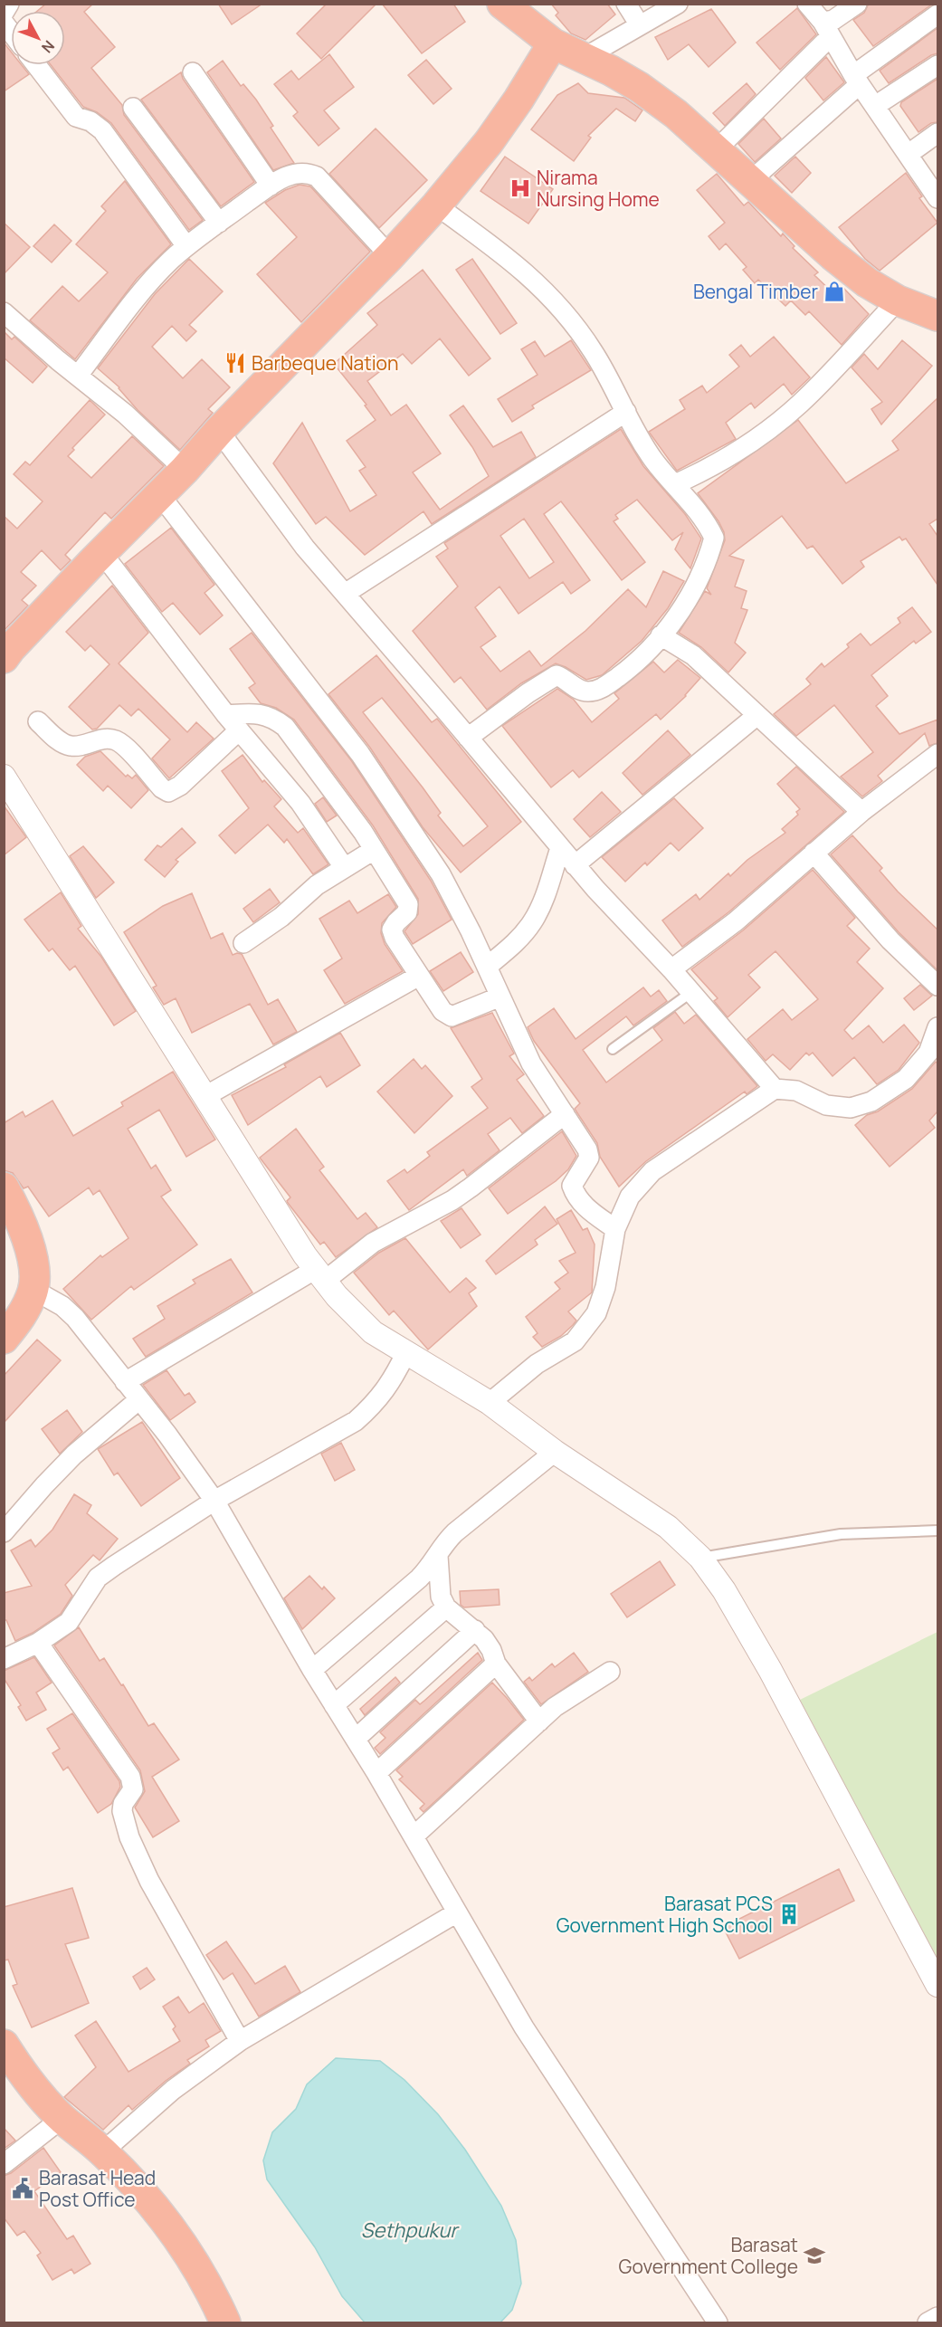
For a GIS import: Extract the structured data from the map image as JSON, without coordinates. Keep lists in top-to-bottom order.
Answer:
{
  "water": ["Sethpukur"],
  "places": {
    "hospital": ["Nirama Nursing Home"],
    "shop": ["Bengal Timber"],
    "restaurant": ["Barbeque Nation"],
    "building": ["Barasat PCS Government High School"],
    "public building": ["Barasat Head Post Office"],
    "school or university": ["Barasat Government College"]
  },
  "north": "bottom right"
}
